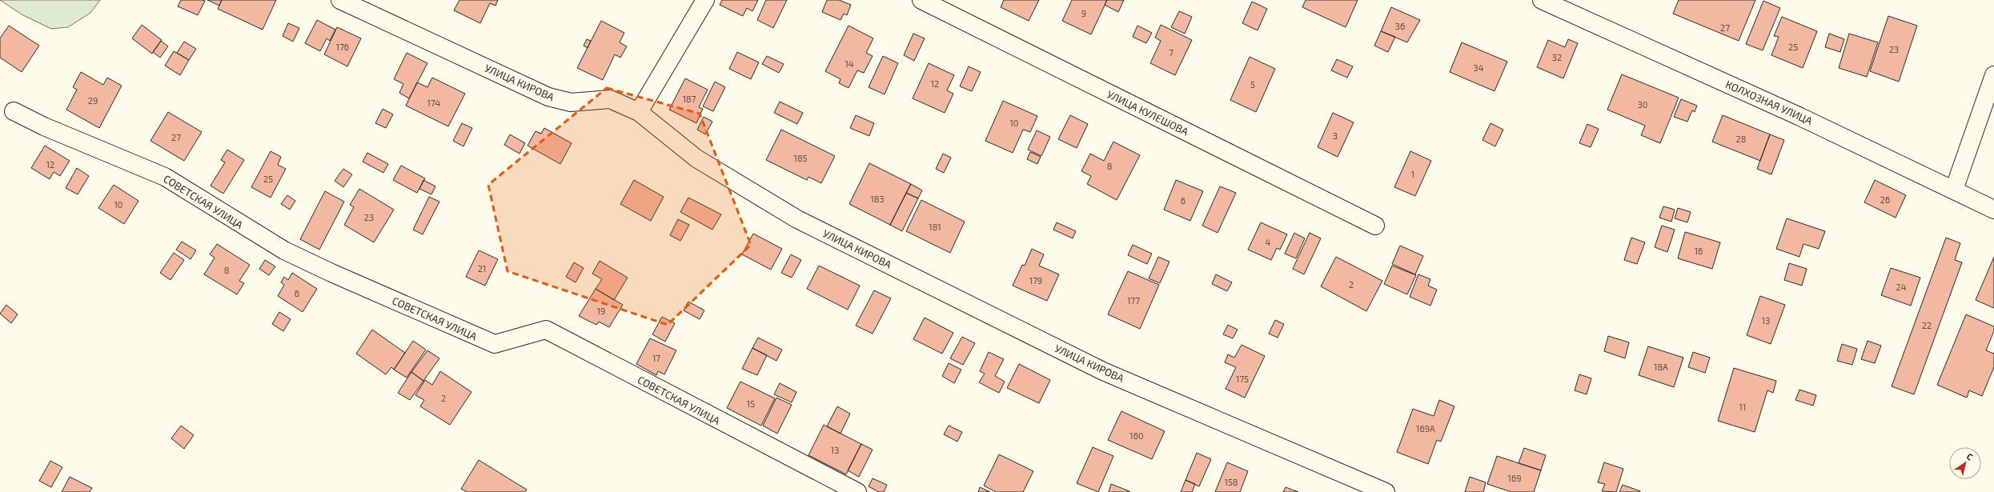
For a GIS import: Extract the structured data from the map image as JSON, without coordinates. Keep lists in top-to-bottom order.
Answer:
{
  "streets": {
    "street": [
      "УЛИЦА КИРОВА",
      "КОЛХОЗНАЯ УЛИЦА",
      "УЛИЦА КУЛЕШОВА",
      "СОВЕТСКАЯ УЛИЦА"
    ]
  },
  "house_numbers": [
    "9",
    "36",
    "27",
    "176",
    "25",
    "23",
    "7",
    "32",
    "14",
    "34",
    "12",
    "5",
    "187",
    "29",
    "174",
    "30",
    "10",
    "3",
    "27",
    "28",
    "185",
    "12",
    "8",
    "1",
    "25",
    "183",
    "26",
    "6",
    "10",
    "23",
    "181",
    "4",
    "16",
    "21",
    "8",
    "179",
    "2",
    "24",
    "6",
    "177",
    "19",
    "13",
    "22",
    "17",
    "18А",
    "175",
    "2",
    "15",
    "11",
    "169А",
    "160",
    "13",
    "169",
    "158"
  ],
  "north": "top right"
}
